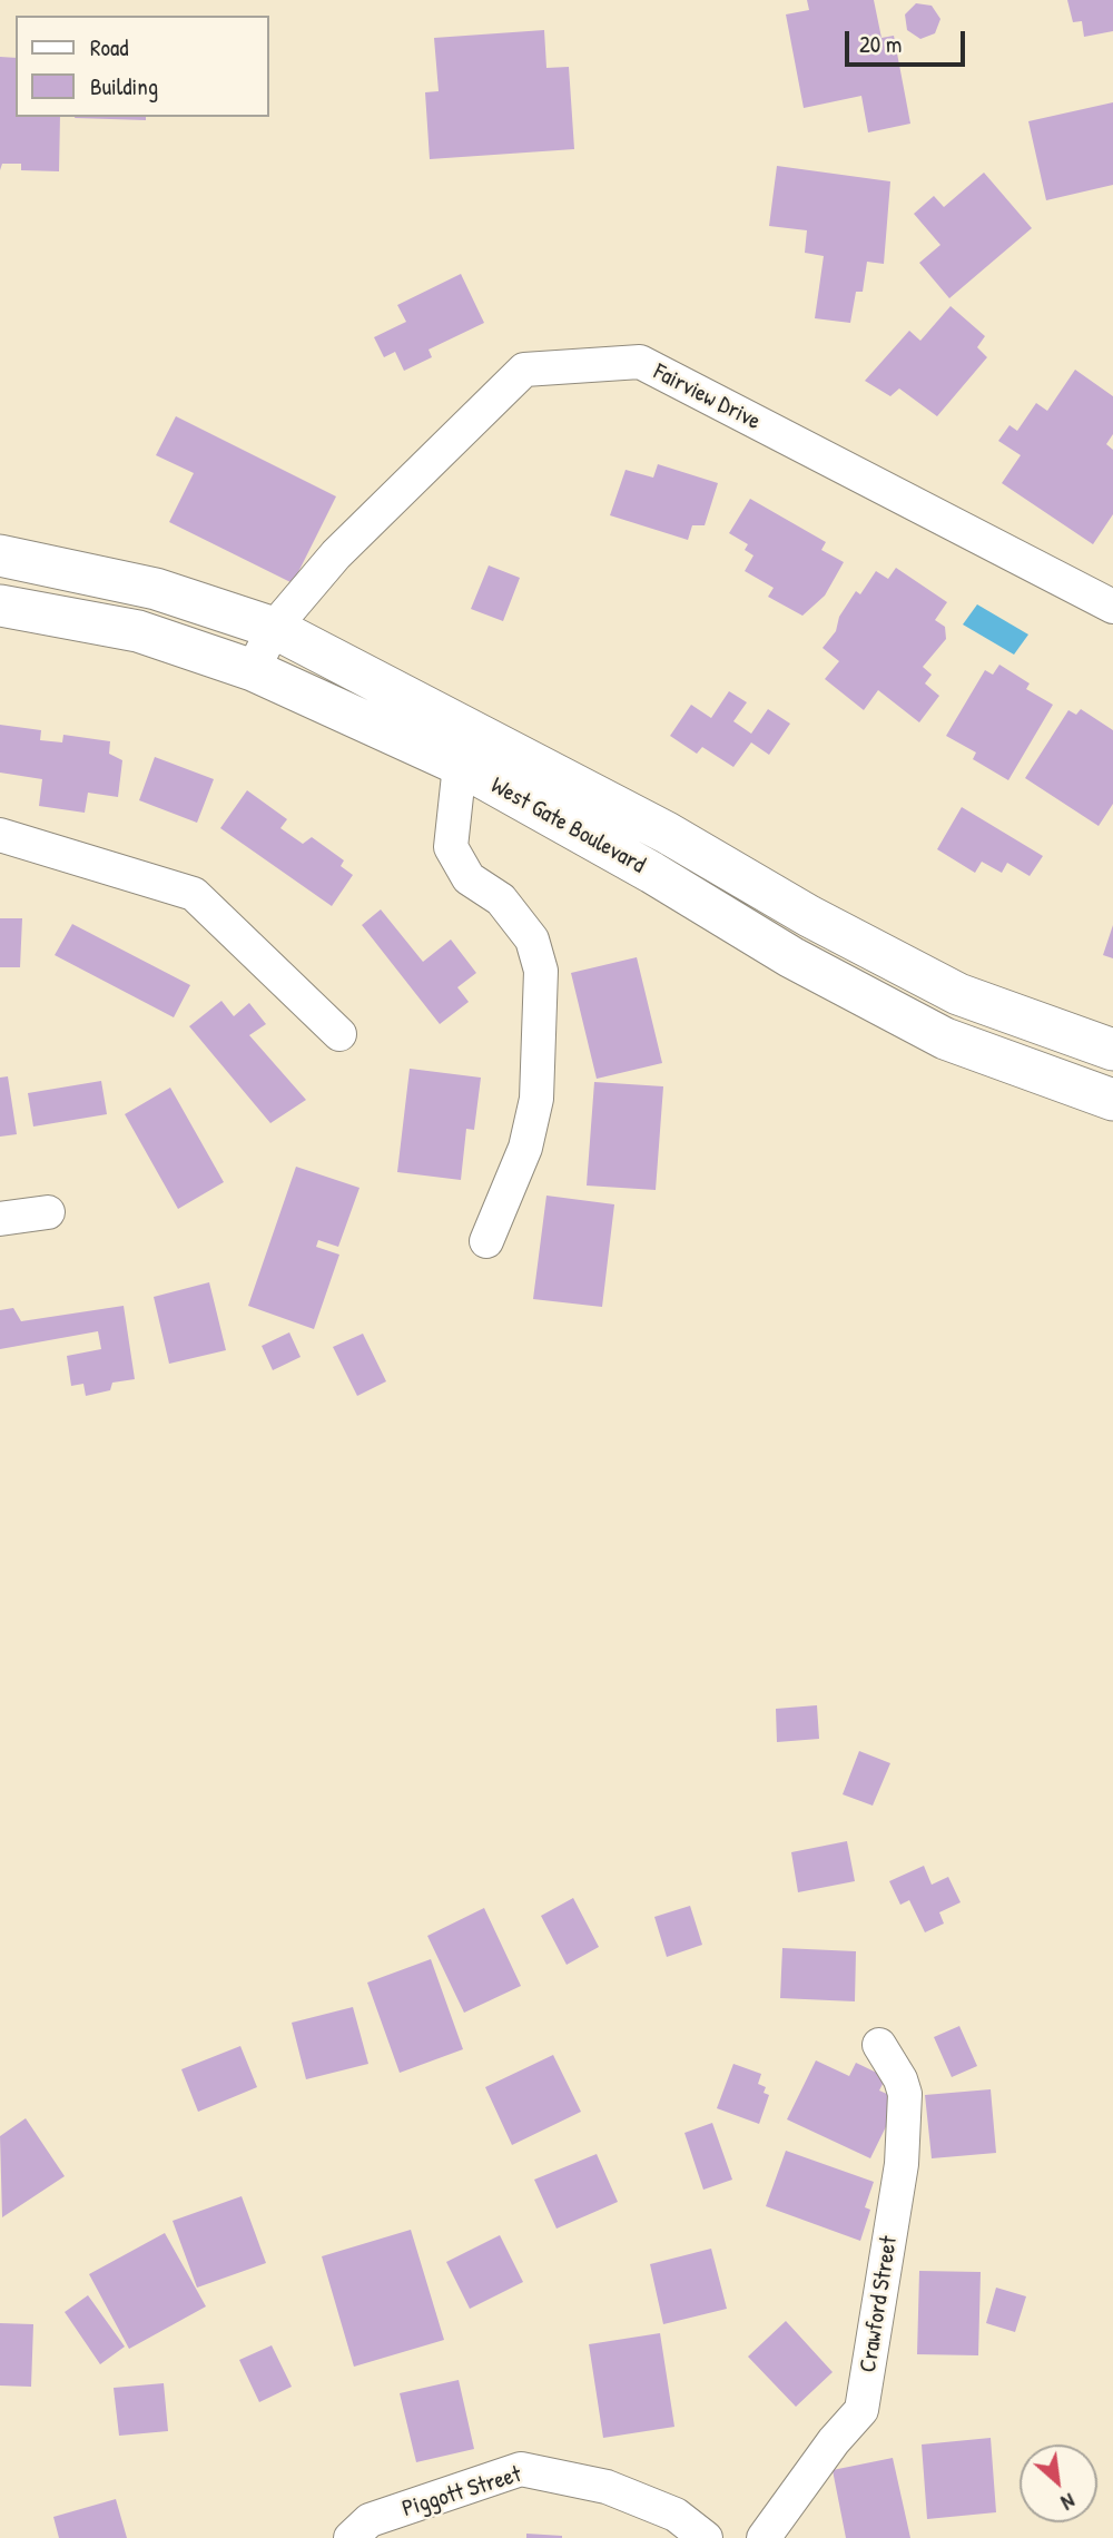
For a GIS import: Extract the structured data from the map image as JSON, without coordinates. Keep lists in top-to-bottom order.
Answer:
{
  "streets": {
    "street": [
      "Fairview Drive",
      "West Gate Boulevard",
      "Crawford Street",
      "Piggott Street"
    ]
  },
  "crossings": [
    ["Fairview Drive", "West Gate Boulevard"]
  ],
  "legend": ["Road", "Building"],
  "scale_bar": "20 m",
  "north": "bottom right"
}
